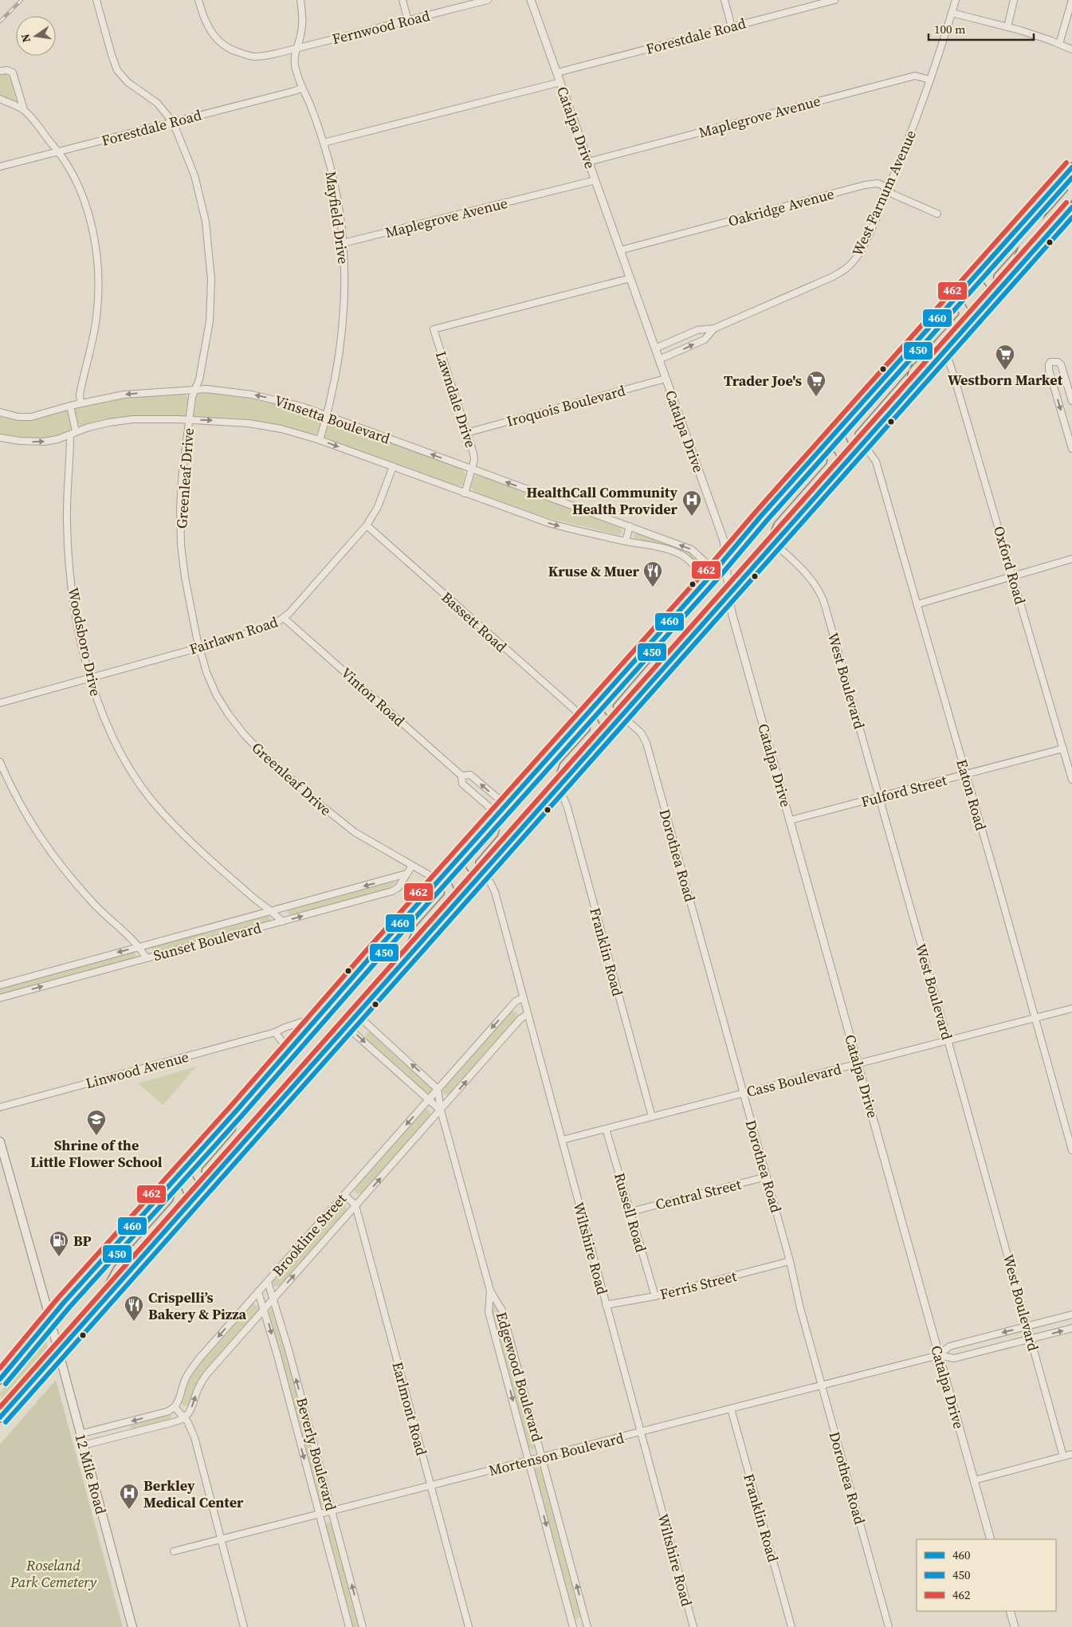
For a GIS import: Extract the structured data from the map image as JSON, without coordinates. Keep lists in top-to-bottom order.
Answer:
{
  "streets": {
    "main road": ["12 Mile Road"],
    "street": [
      "Fernwood Road",
      "Forestdale Road",
      "Maplegrove Avenue",
      "Catalpa Drive",
      "West Farnum Avenue",
      "Oakridge Avenue",
      "Mayfield Drive",
      "Lawndale Drive",
      "Iroquois Boulevard",
      "Vinsetta Boulevard",
      "Greenleaf Drive",
      "Oxford Road",
      "Bassett Road",
      "Fairlawn Road",
      "Woodsboro Drive",
      "West Boulevard",
      "Vinton Road",
      "Fulford Street",
      "Eaton Road",
      "Dorothea Road",
      "Sunset Boulevard",
      "Franklin Road",
      "Linwood Avenue",
      "Cass Boulevard",
      "Central Street",
      "Russell Road",
      "Brookline Street",
      "Wiltshire Road",
      "Ferris Street",
      "Edgewood Boulevard",
      "Earlmont Road",
      "Beverly Boulevard",
      "Mortenson Boulevard"
    ]
  },
  "crossings": [
    ["Fernwood Road", "Mayfield Drive"],
    ["Forestdale Road", "Catalpa Drive"],
    ["Forestdale Road", "Mayfield Drive"],
    ["Forestdale Road", "Greenleaf Drive"],
    ["Maplegrove Avenue", "Catalpa Drive"],
    ["Maplegrove Avenue", "West Farnum Avenue"],
    ["Maplegrove Avenue", "Mayfield Drive"],
    ["Catalpa Drive", "West Farnum Avenue"],
    ["Catalpa Drive", "Oakridge Avenue"],
    ["Catalpa Drive", "Lawndale Drive"],
    ["Catalpa Drive", "Iroquois Boulevard"],
    ["Catalpa Drive", "Fulford Street"],
    ["Catalpa Drive", "Cass Boulevard"],
    ["Catalpa Drive", "Mortenson Boulevard"],
    ["West Farnum Avenue", "Oakridge Avenue"],
    ["Mayfield Drive", "Vinsetta Boulevard"],
    ["Lawndale Drive", "Iroquois Boulevard"],
    ["Lawndale Drive", "Vinsetta Boulevard"],
    ["Vinsetta Boulevard", "Greenleaf Drive"],
    ["Vinsetta Boulevard", "Fairlawn Road"],
    ["Vinsetta Boulevard", "Woodsboro Drive"],
    ["Greenleaf Drive", "Fairlawn Road"],
    ["Greenleaf Drive", "Sunset Boulevard"],
    ["Oxford Road", "Fulford Street"],
    ["Bassett Road", "Fairlawn Road"],
    ["Fairlawn Road", "Woodsboro Drive"],
    ["Fairlawn Road", "Vinton Road"],
    ["Woodsboro Drive", "Sunset Boulevard"],
    ["West Boulevard", "Fulford Street"],
    ["West Boulevard", "Cass Boulevard"],
    ["West Boulevard", "Mortenson Boulevard"],
    ["Fulford Street", "Eaton Road"],
    ["Eaton Road", "Cass Boulevard"],
    ["Dorothea Road", "Cass Boulevard"],
    ["Dorothea Road", "Central Street"],
    ["Dorothea Road", "Ferris Street"],
    ["Dorothea Road", "Mortenson Boulevard"],
    ["Franklin Road", "Cass Boulevard"],
    ["Franklin Road", "Mortenson Boulevard"],
    ["Cass Boulevard", "Russell Road"],
    ["Cass Boulevard", "Wiltshire Road"],
    ["Central Street", "Russell Road"],
    ["Russell Road", "Ferris Street"],
    ["Brookline Street", "Wiltshire Road"],
    ["Brookline Street", "Edgewood Boulevard"],
    ["Brookline Street", "Earlmont Road"],
    ["Brookline Street", "Beverly Boulevard"],
    ["Wiltshire Road", "Ferris Street"],
    ["Wiltshire Road", "Mortenson Boulevard"],
    ["Edgewood Boulevard", "Mortenson Boulevard"],
    ["Earlmont Road", "Mortenson Boulevard"],
    ["Beverly Boulevard", "Mortenson Boulevard"]
  ],
  "parks": ["Roseland Park Cemetery"],
  "places": {
    "supermarket": ["Westborn Market", "Trader Joe's"],
    "hospital": ["HealthCall Community Health Provider", "Berkley Medical Center"],
    "restaurant": ["Kruse & Muer", "Crispelli’s Bakery & Pizza"],
    "school or university": ["Shrine of the Little Flower School"],
    "fuel station": ["BP"]
  },
  "lines": ["transit line 462", "transit line 460", "transit line 450"],
  "legend": ["460", "450", "462"],
  "scale_bar": "100 m",
  "north": "left"
}
